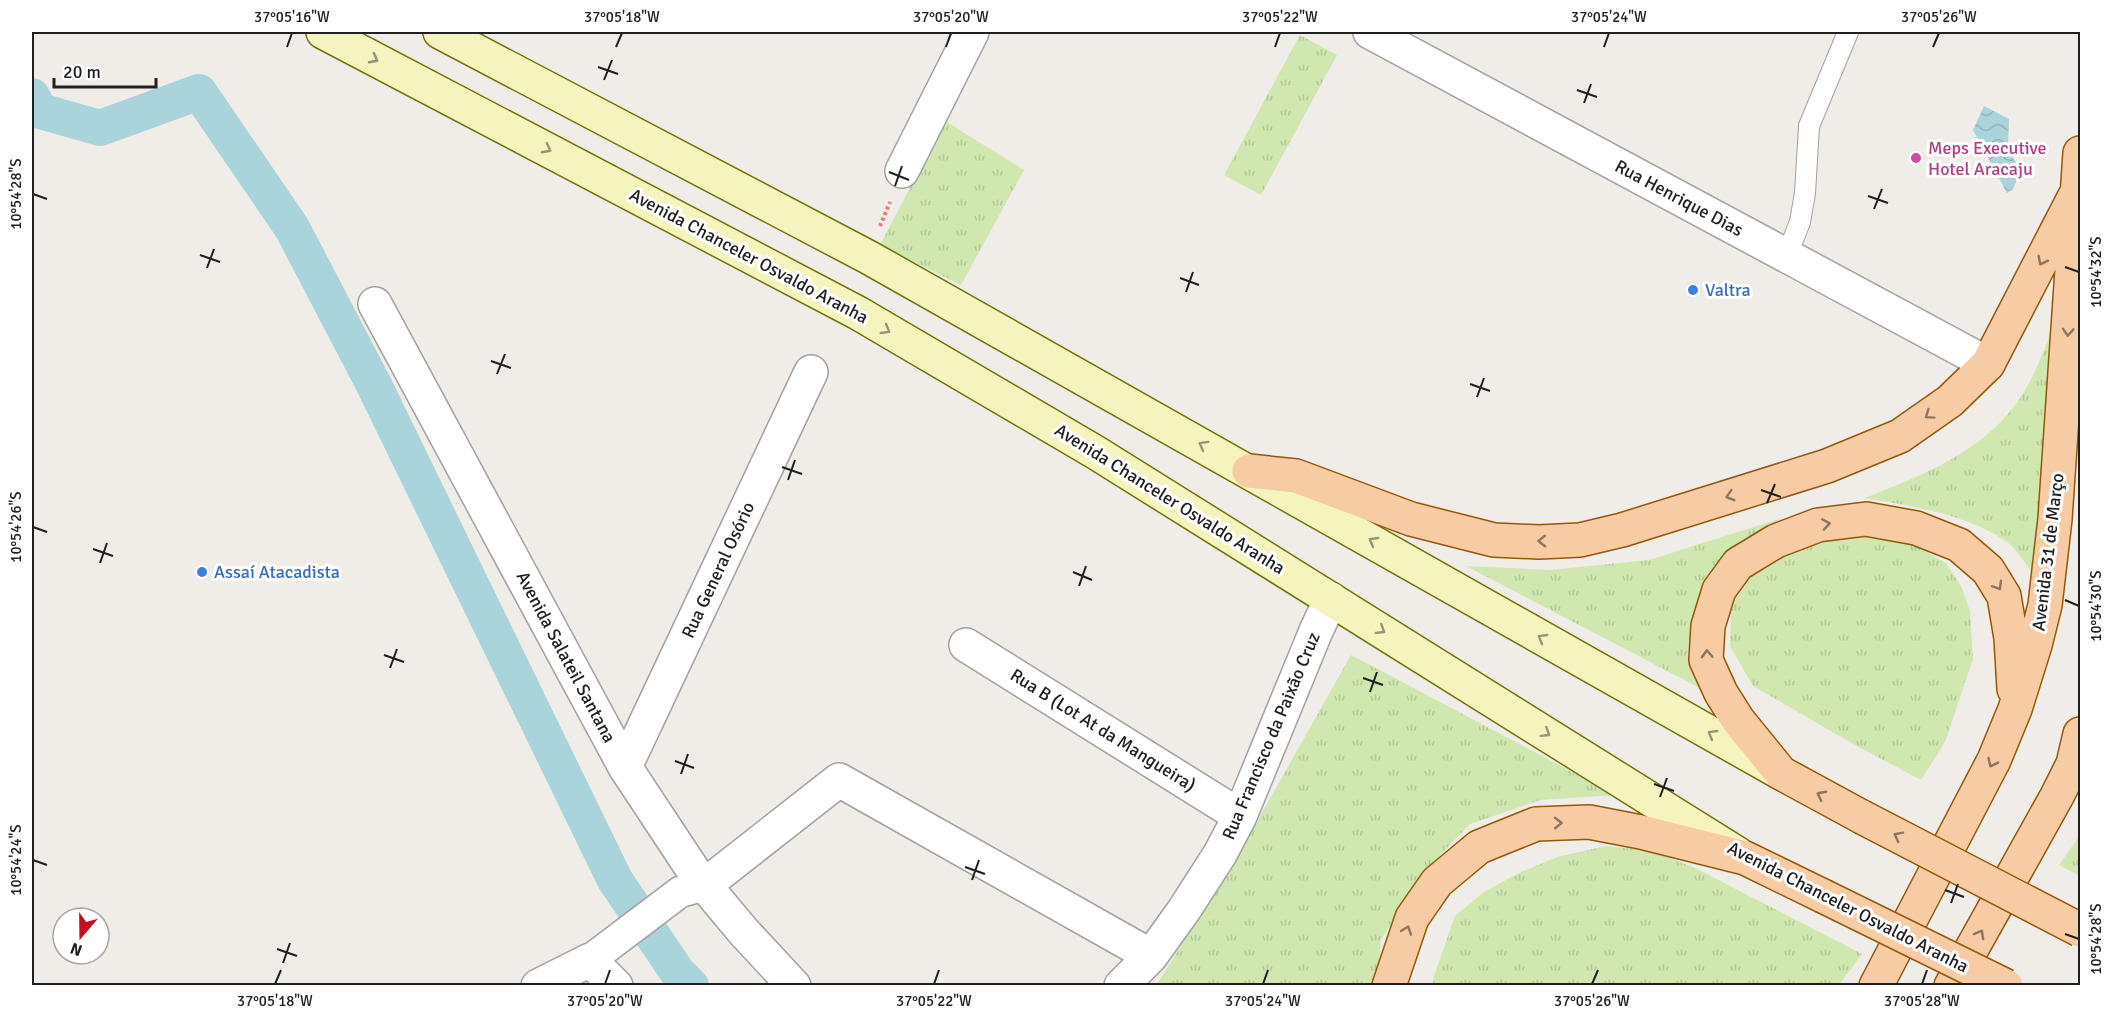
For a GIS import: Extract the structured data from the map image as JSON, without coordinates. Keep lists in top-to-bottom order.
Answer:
{
  "streets": {
    "main road": ["Avenida Chanceler Osvaldo Aranha", "Avenida 31 de Março"],
    "street": [
      "Rua Henrique Dias",
      "Rua General Osório",
      "Avenida Salateil Santana",
      "Rua B (Lot At da Mangueira)",
      "Rua Francisco da Paixão Cruz"
    ]
  },
  "crossings": [
    ["Avenida Chanceler Osvaldo Aranha", "Rua Francisco da Paixão Cruz"],
    ["Rua General Osório", "Avenida Salateil Santana"],
    ["Rua B (Lot At da Mangueira)", "Rua Francisco da Paixão Cruz"]
  ],
  "places": ["Meps Executive Hotel Aracaju", "Valtra", "Assaí Atacadista"],
  "scale_bar": "20 m",
  "north": "bottom",
  "coordinates": [
    "37°05'16\"W",
    "37°05'18\"W",
    "37°05'20\"W",
    "37°05'22\"W",
    "37°05'24\"W",
    "37°05'26\"W",
    "10°54'28\"S",
    "10°54'32\"S",
    "10°54'26\"S",
    "10°54'30\"S",
    "10°54'24\"S",
    "37°05'28\"W"
  ]
}
